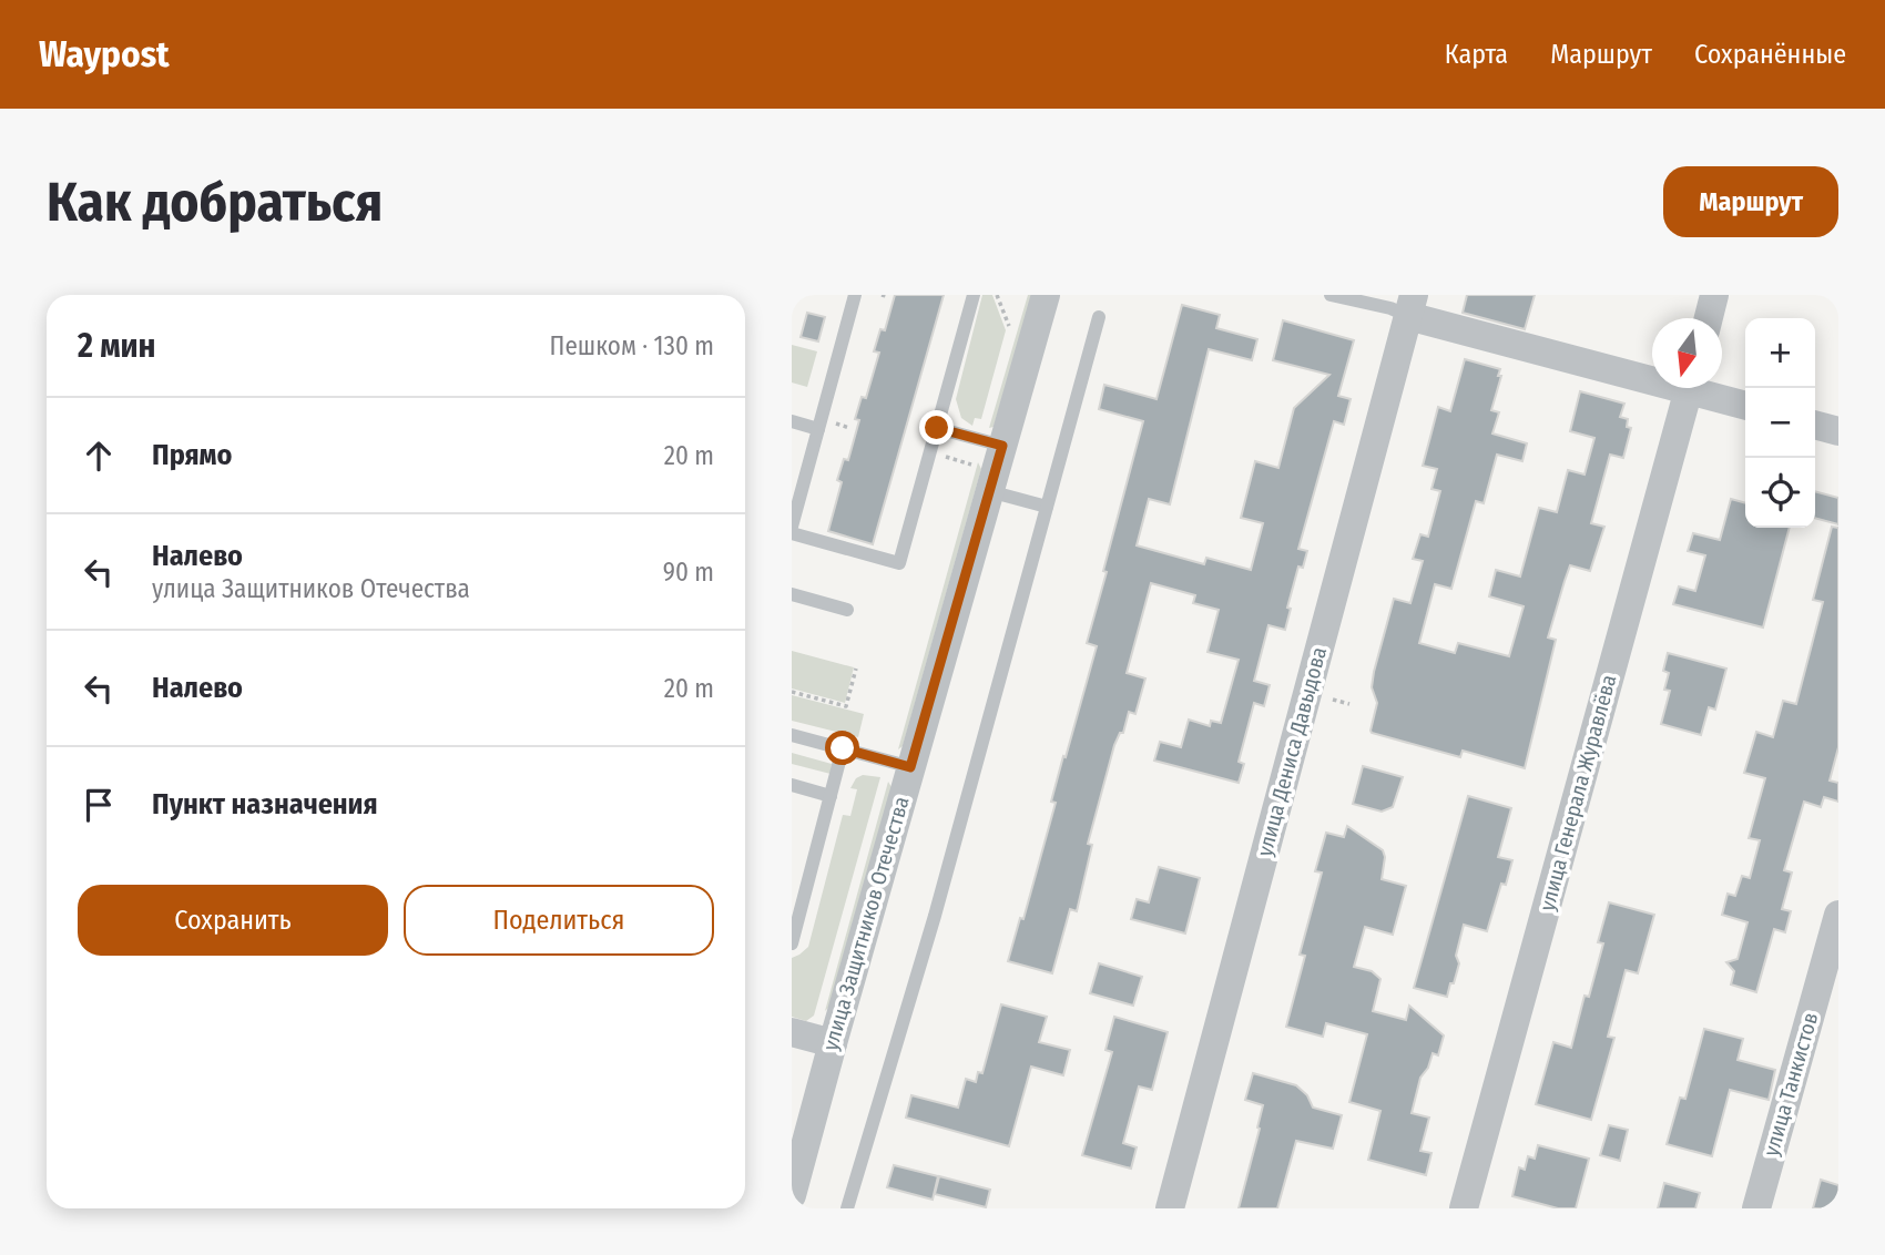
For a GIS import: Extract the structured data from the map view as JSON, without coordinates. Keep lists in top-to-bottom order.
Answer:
{
  "streets": {
    "street": [
      "улица Дениса Давыдова",
      "улица Генерала Журавлёва",
      "улица Защитников Отечества",
      "улица Танкистов"
    ]
  },
  "north": "bottom",
  "page": {
    "header": "Waypost",
    "nav": ["Карта", "Маршрут", "Сохранённые"],
    "buttons": [
      "Маршрут",
      ["Сохранить", "Поделиться"]
    ],
    "title": "Как добраться",
    "heading": ["2 мин", "Пешком · 130 m"],
    "map_buttons": ["+", "−"],
    "list": [
      ["Прямо", "20 m"],
      ["Налево", "улица Защитников Отечества", "90 m"],
      ["Налево", "20 m"],
      "Пункт назначения"
    ]
  }
}
